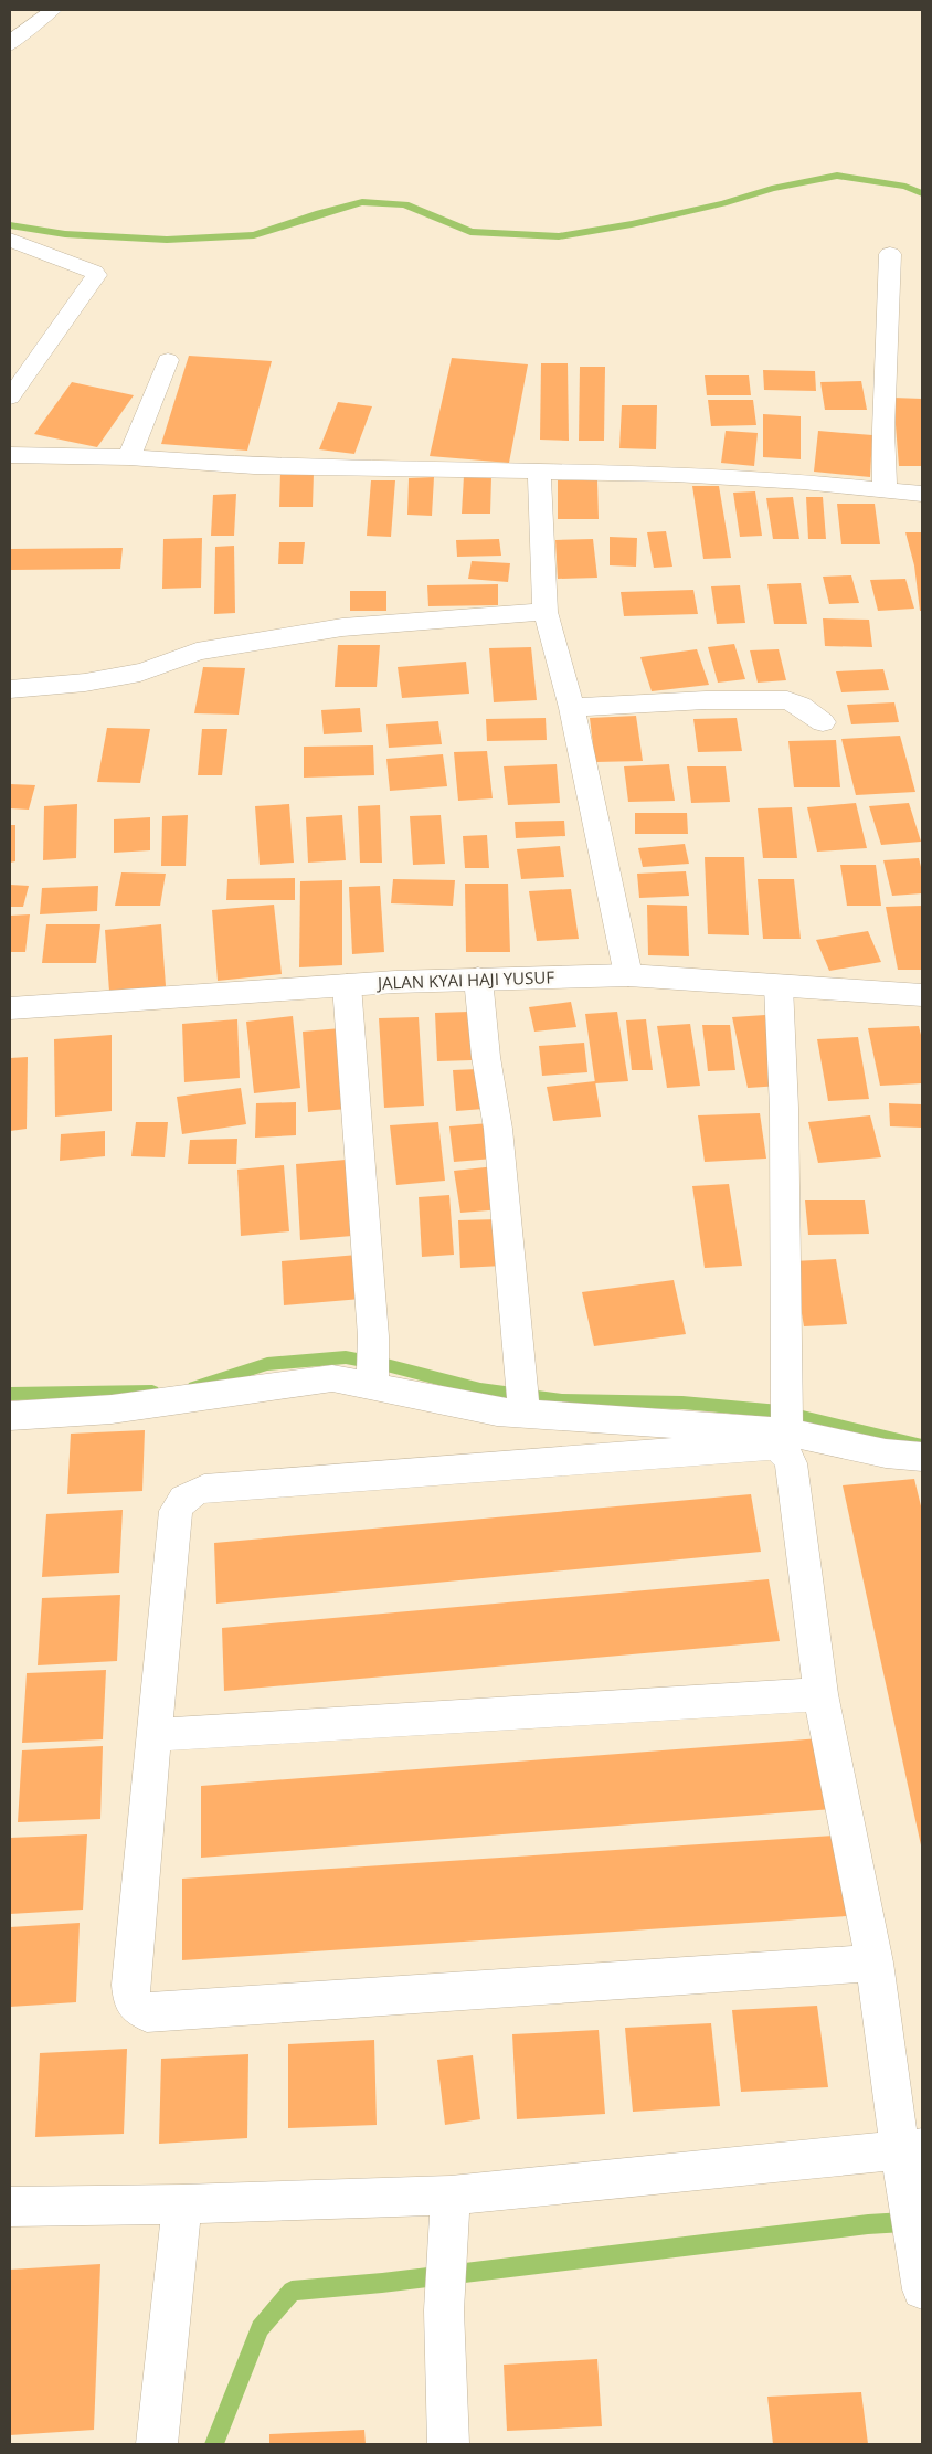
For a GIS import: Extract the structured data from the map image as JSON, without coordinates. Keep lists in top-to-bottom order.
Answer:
{
  "streets": {
    "street": ["JALAN KYAI HAJI YUSUF"]
  }
}
